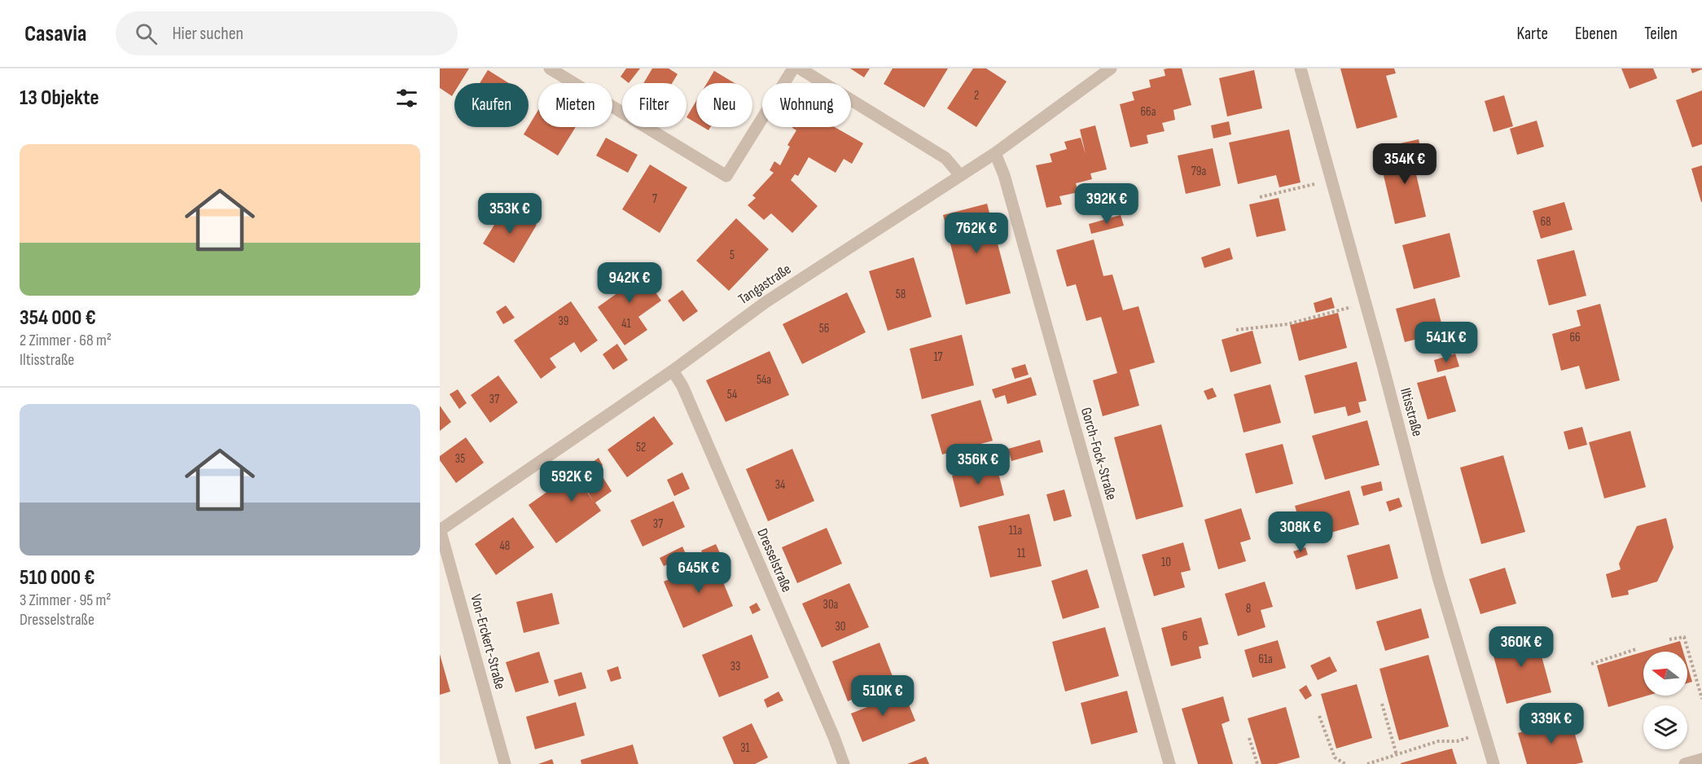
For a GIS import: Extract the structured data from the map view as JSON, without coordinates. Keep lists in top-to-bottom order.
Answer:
{
  "streets": {
    "street": [
      "Tangastraße",
      "Iltisstraße",
      "Gorch-Fock-Straße",
      "Dresselstraße",
      "Von-Erckert-Straße"
    ]
  },
  "crossings": [
    ["Tangastraße", "Gorch-Fock-Straße"],
    ["Tangastraße", "Dresselstraße"],
    ["Tangastraße", "Von-Erckert-Straße"]
  ],
  "house_numbers": [
    "2",
    "66a",
    "79a",
    "7",
    "68",
    "5",
    "58",
    "39",
    "41",
    "56",
    "66",
    "17",
    "54a",
    "54",
    "37",
    "52",
    "35",
    "34",
    "37",
    "11a",
    "48",
    "11",
    "10",
    "30a",
    "8",
    "30",
    "6",
    "61a",
    "33",
    "31"
  ],
  "north": "left",
  "page": {
    "header": "Casavia",
    "search": "Hier suchen",
    "nav": ["Karte", "Ebenen", "Teilen"],
    "heading": "13 Objekte",
    "chip": [
      "Kaufen",
      "Mieten",
      "Filter",
      "Neu",
      "Wohnung"
    ],
    "list": [
      {
        "name": "354 000 €",
        "note": "2 Zimmer · 68 m² · Iltisstraße"
      },
      {
        "name": "510 000 €",
        "note": "3 Zimmer · 95 m² · Dresselstraße"
      }
    ],
    "price": [
      "354K €",
      "392K €",
      "353K €",
      "762K €",
      "942K €",
      "541K €",
      "356K €",
      "592K €",
      "308K €",
      "645K €",
      "360K €",
      "510K €",
      "339K €"
    ]
  }
}
